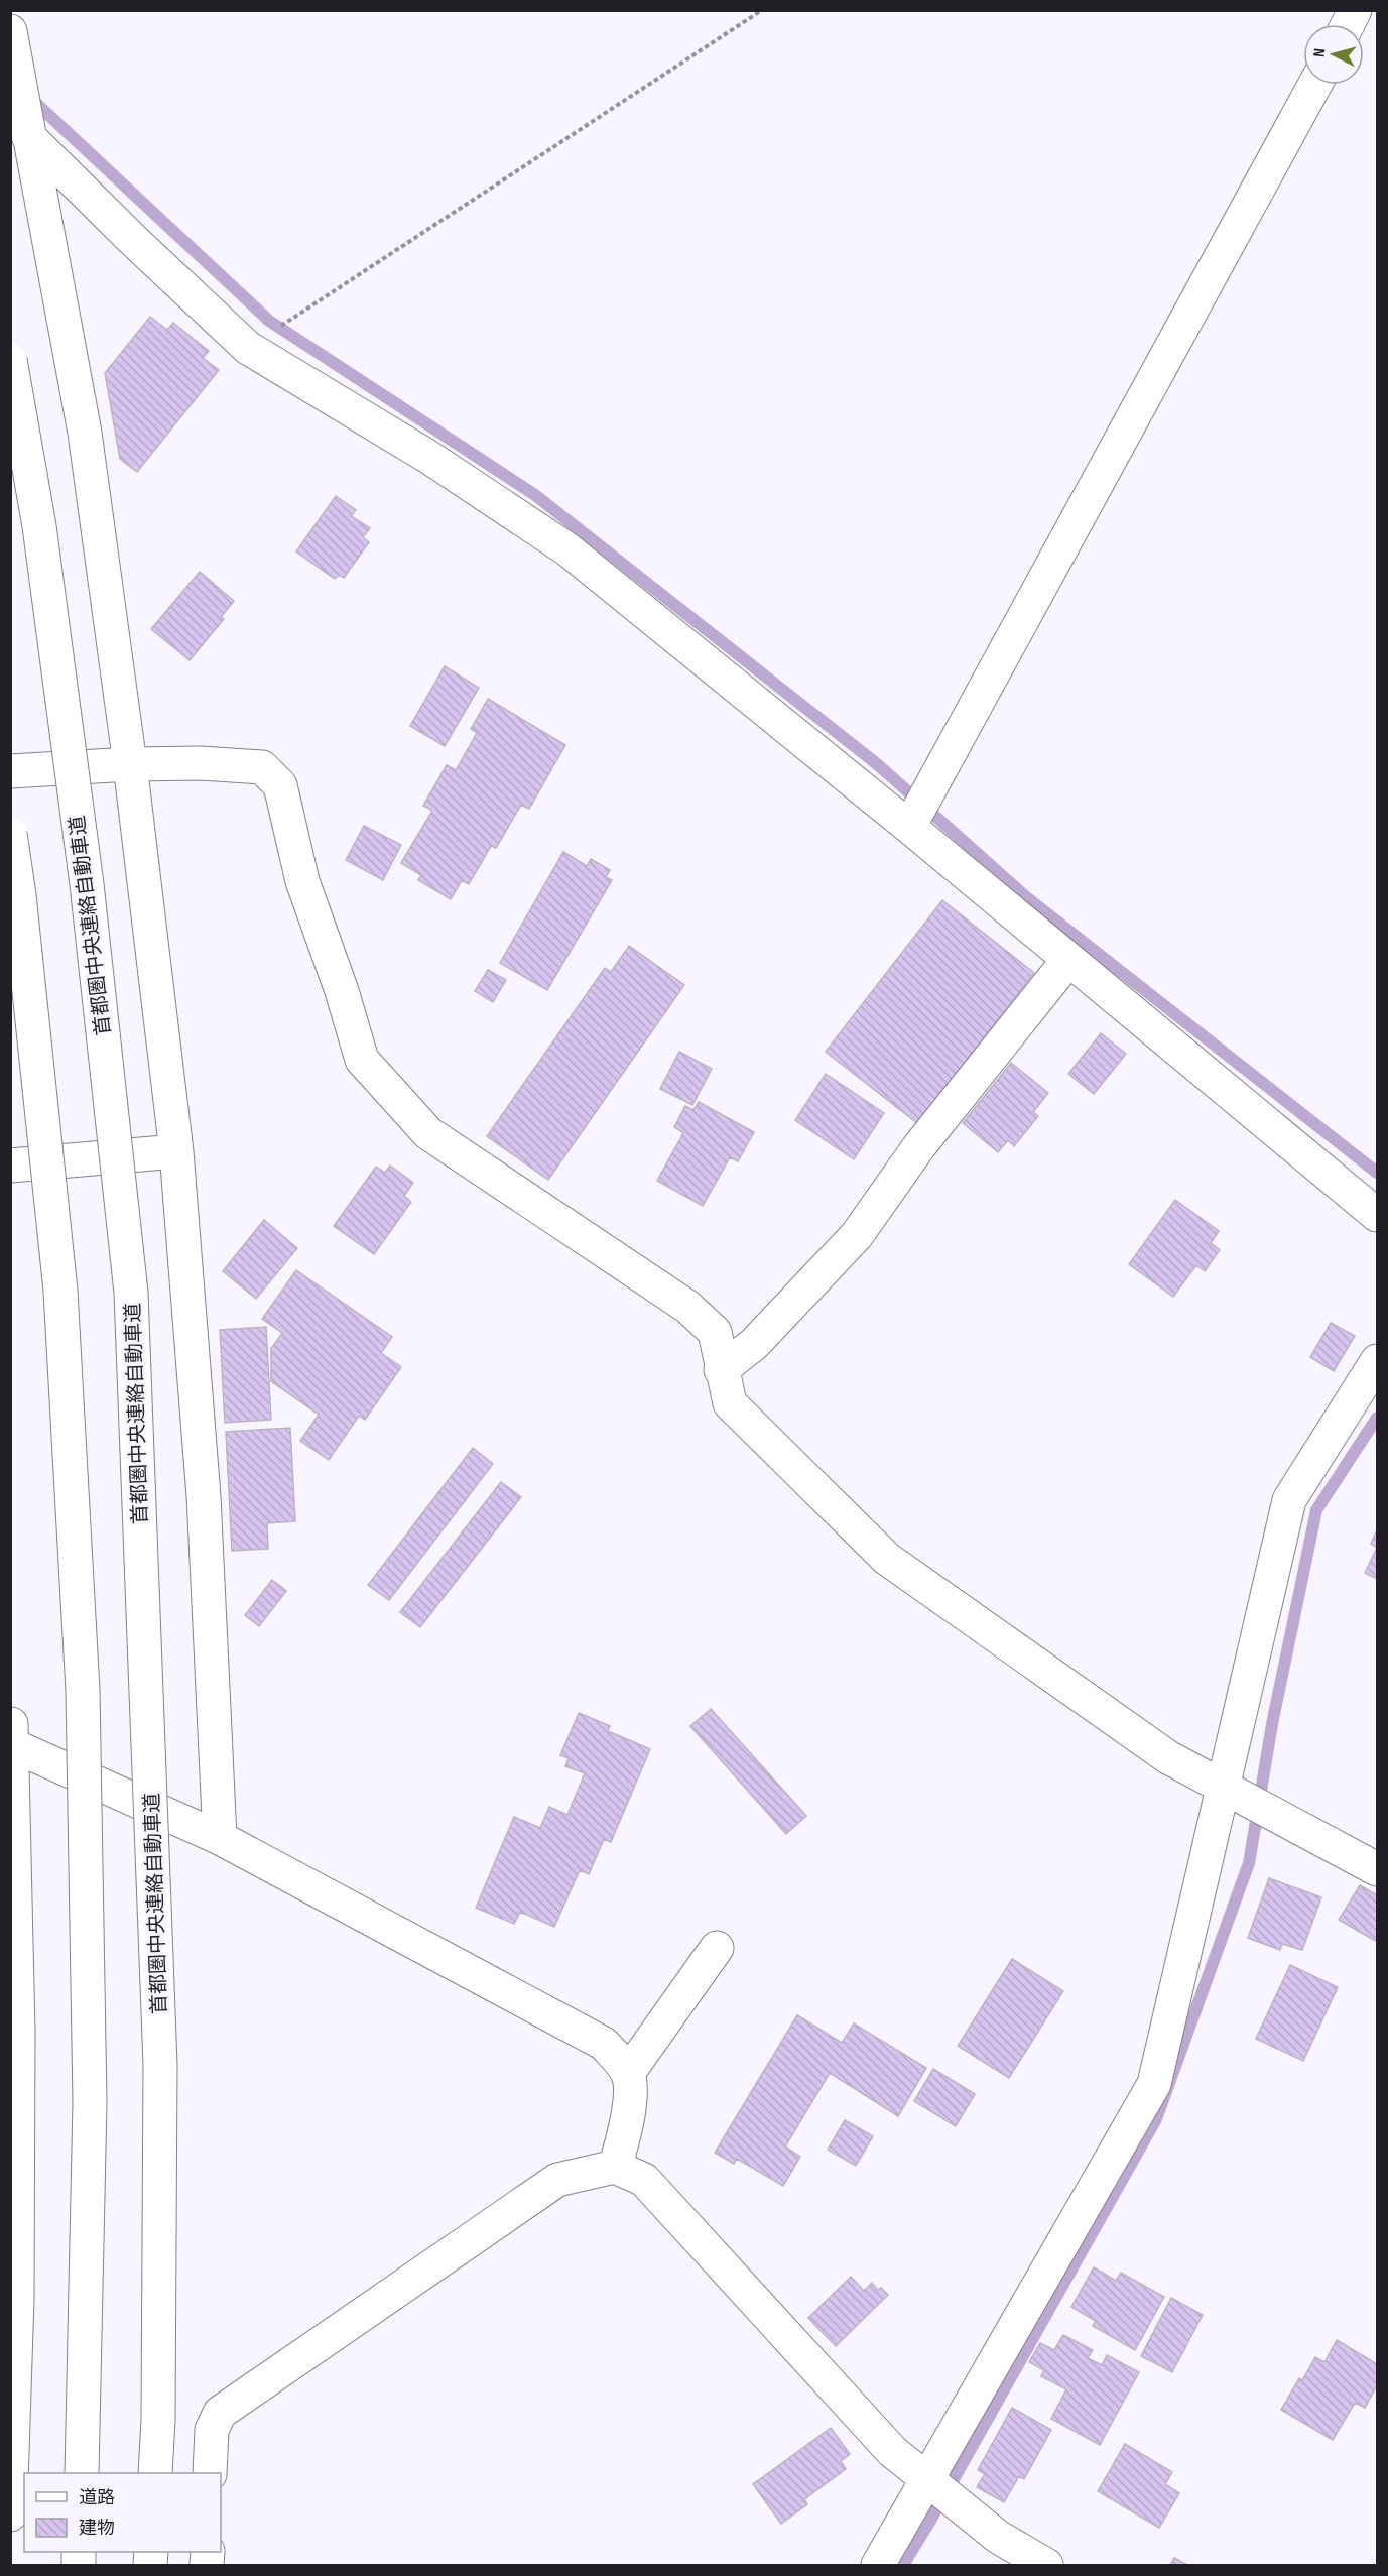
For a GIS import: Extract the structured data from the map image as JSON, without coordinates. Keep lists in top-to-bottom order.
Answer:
{
  "streets": {
    "main road": ["首都圏中央連絡自動車道"]
  },
  "legend": ["道路", "建物"],
  "north": "left"
}
